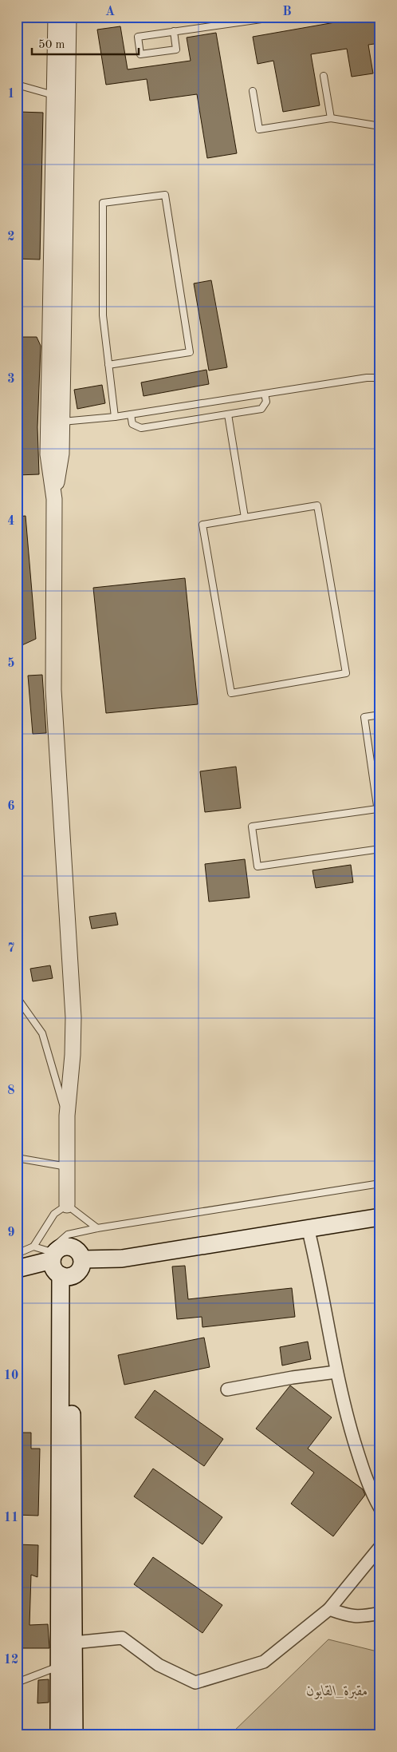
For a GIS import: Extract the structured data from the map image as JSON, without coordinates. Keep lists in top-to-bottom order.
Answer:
{
  "parks": ["مقبرة_القابون"],
  "scale_bar": "50 m",
  "grid": {
    "columns": ["A", "B"],
    "rows": [
      "1",
      "2",
      "3",
      "4",
      "5",
      "6",
      "7",
      "8",
      "9",
      "10",
      "11",
      "12"
    ]
  }
}
